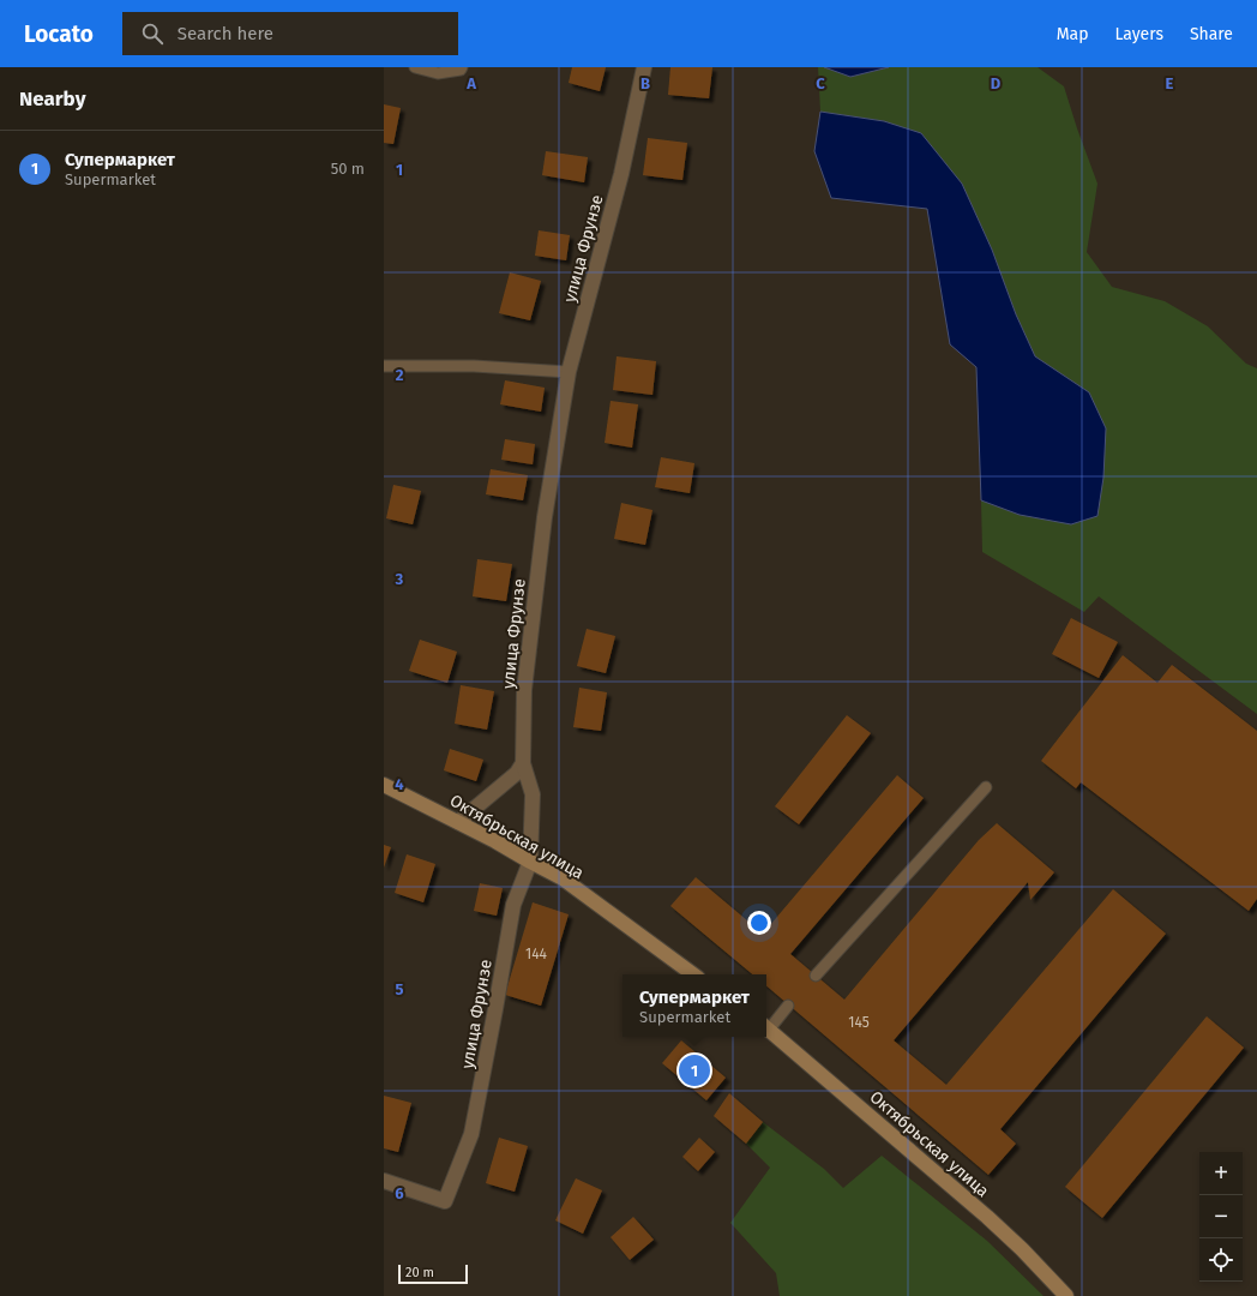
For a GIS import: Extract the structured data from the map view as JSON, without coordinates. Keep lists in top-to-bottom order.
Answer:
{
  "streets": {
    "main road": ["Октябрьская улица"],
    "street": ["улица Фрунзе"]
  },
  "crossings": [
    ["улица Фрунзе", "Октябрьская улица"]
  ],
  "house_numbers": ["144", "145"],
  "scale_bar": "20 m",
  "page": {
    "header": "Locato",
    "search": "Search here",
    "nav": ["Map", "Layers", "Share"],
    "heading": "Nearby",
    "list": [
      {
        "mark": "1",
        "name": "Супермаркет",
        "note": "Supermarket",
        "value": "50 m"
      }
    ],
    "popup": ["Супермаркет", "Supermarket"],
    "pins": "1",
    "map_buttons": ["+", "−"],
    "scale": "20 m"
  },
  "grid": {
    "columns": [
      "A",
      "B",
      "C",
      "D",
      "E"
    ],
    "rows": [
      "1",
      "2",
      "3",
      "4",
      "5",
      "6"
    ]
  }
}
